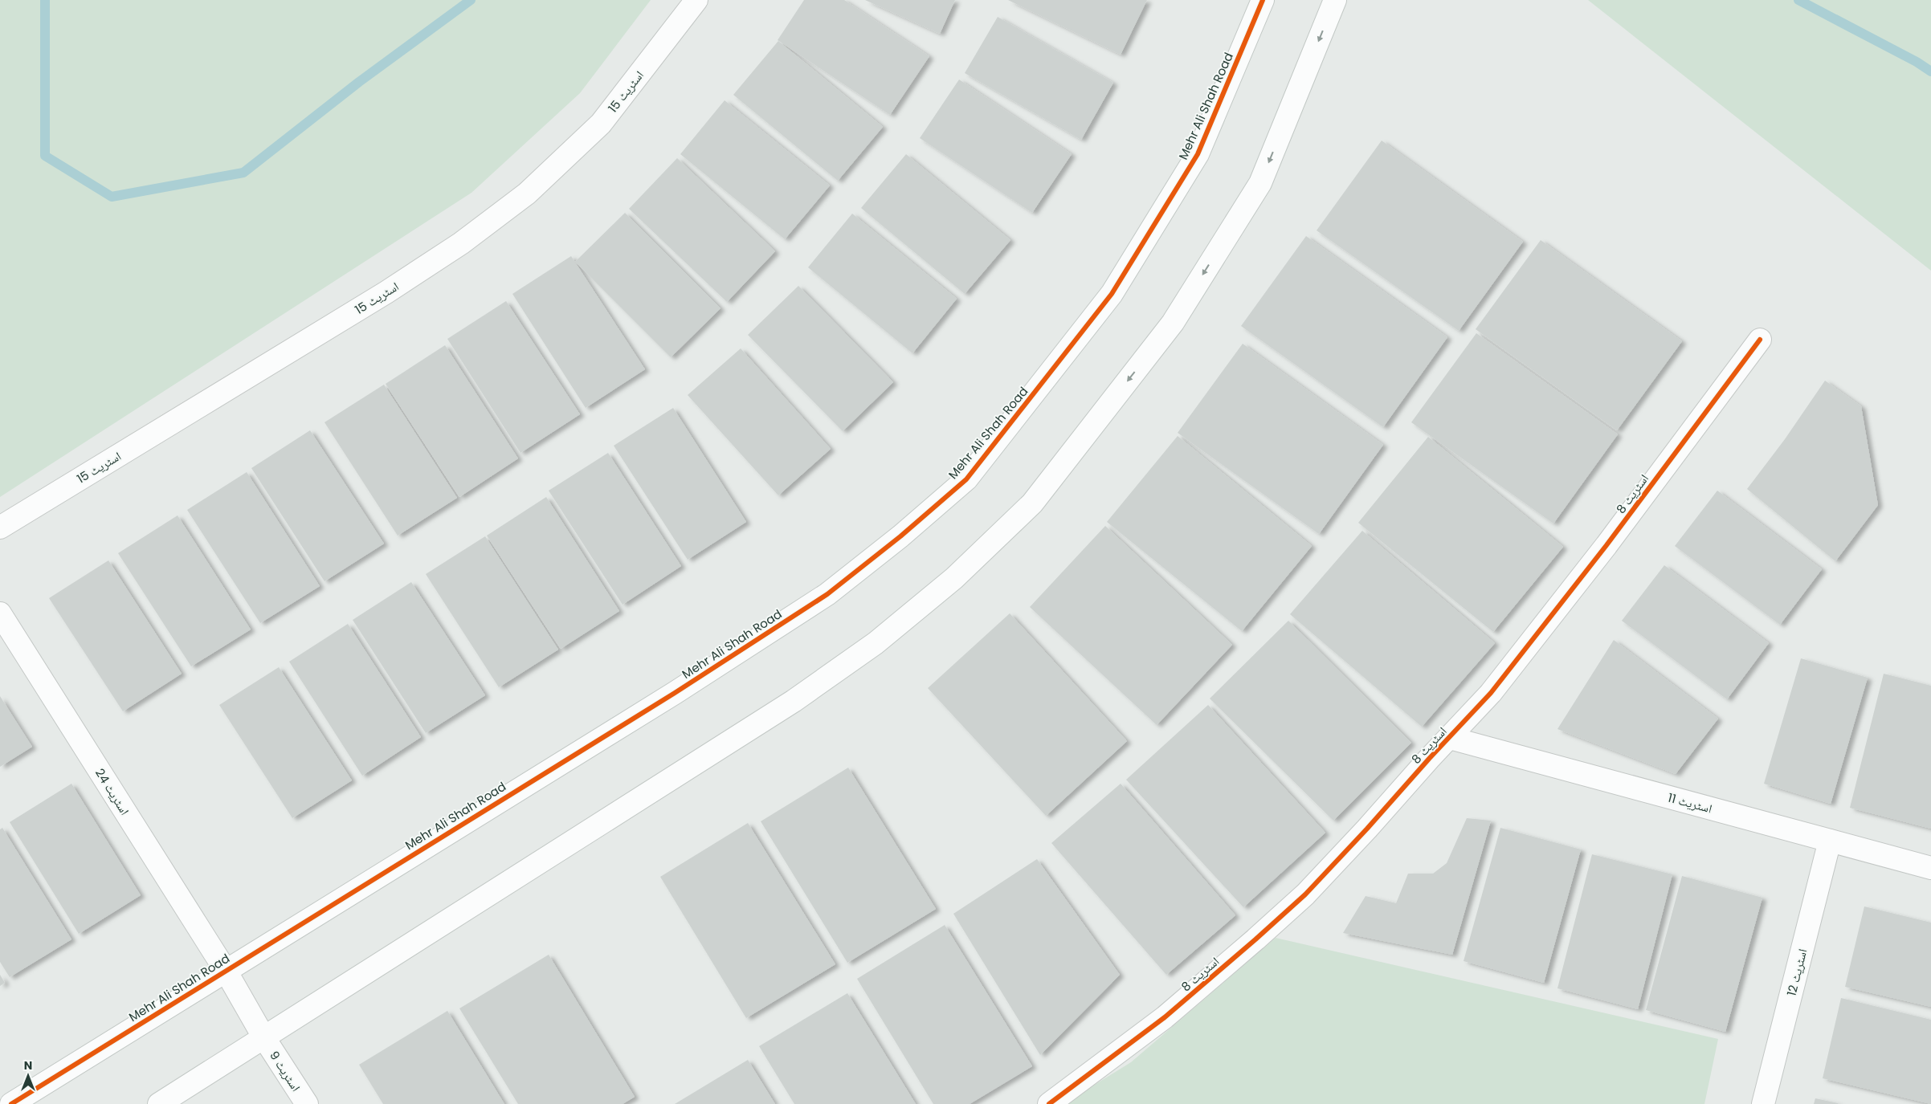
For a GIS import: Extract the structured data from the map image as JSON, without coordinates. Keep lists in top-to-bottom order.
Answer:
{
  "streets": {
    "street": [
      "اسٹریٹ 15",
      "Mehr Ali Shah Road",
      "اسٹریٹ 8",
      "اسٹریٹ 24",
      "اسٹریٹ 11",
      "اسٹریٹ 12",
      "اسٹریٹ 9"
    ]
  },
  "crossings": [
    ["Mehr Ali Shah Road", "اسٹریٹ 24"],
    ["اسٹریٹ 8", "اسٹریٹ 11"],
    ["اسٹریٹ 24", "اسٹریٹ 9"],
    ["اسٹریٹ 11", "اسٹریٹ 12"]
  ],
  "north": "top"
}
